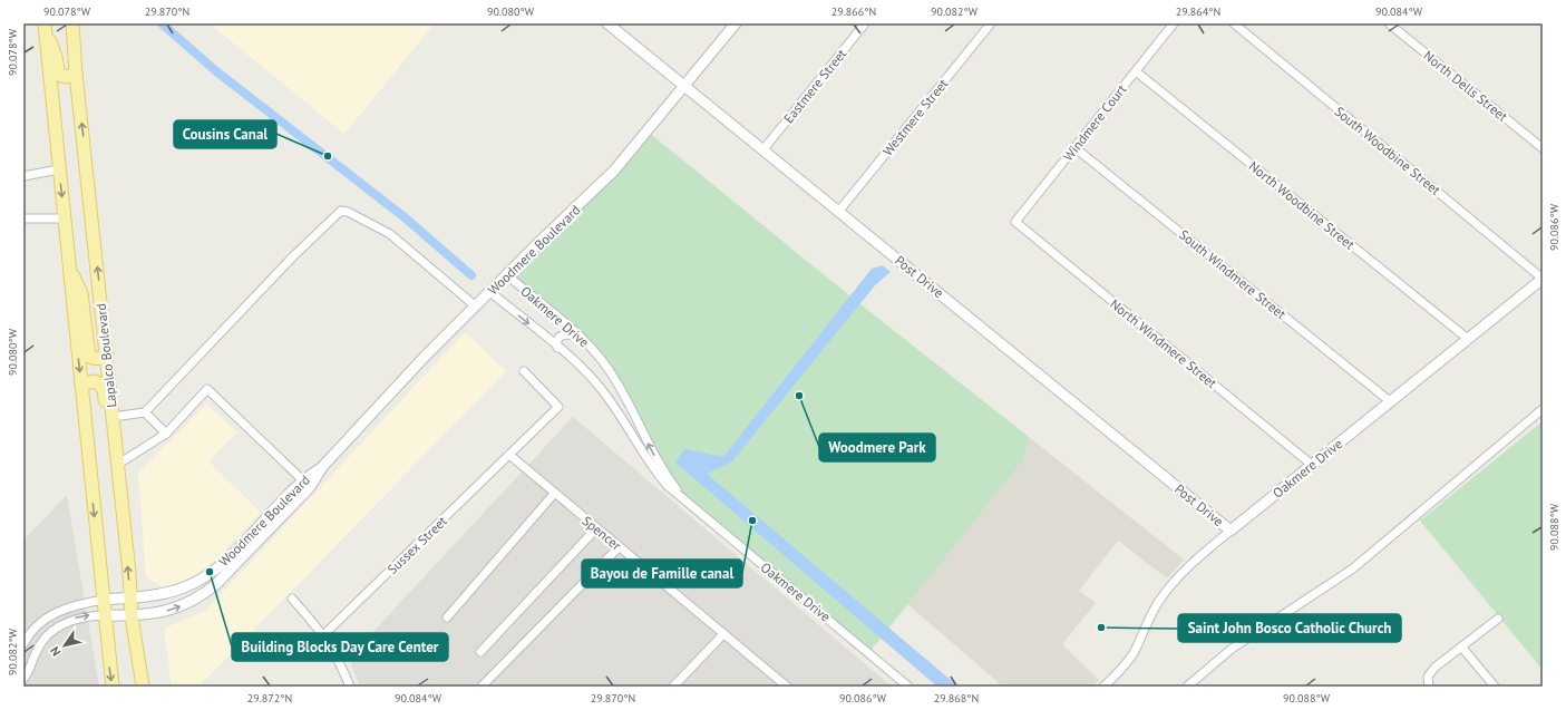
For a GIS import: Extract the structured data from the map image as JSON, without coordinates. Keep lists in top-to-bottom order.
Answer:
{
  "streets": {
    "main road": ["Lapalco Boulevard"],
    "street": [
      "Eastmere Street",
      "North Dells Street",
      "Westmere Street",
      "Windmere Court",
      "South Woodbine Street",
      "North Woodbine Street",
      "Woodmere Boulevard",
      "South Windmere Street",
      "Post Drive",
      "Oakmere Drive",
      "North Windmere Street",
      "Spencer",
      "Sussex Street"
    ]
  },
  "crossings": [
    ["Eastmere Street", "Post Drive"],
    ["Westmere Street", "Post Drive"],
    ["Windmere Court", "North Woodbine Street"],
    ["Windmere Court", "South Windmere Street"],
    ["Windmere Court", "North Windmere Street"],
    ["South Woodbine Street", "Oakmere Drive"],
    ["North Woodbine Street", "Oakmere Drive"],
    ["Woodmere Boulevard", "Post Drive"],
    ["Woodmere Boulevard", "Oakmere Drive"],
    ["Woodmere Boulevard", "Lapalco Boulevard"],
    ["South Windmere Street", "Oakmere Drive"],
    ["Post Drive", "Oakmere Drive"],
    ["Oakmere Drive", "North Windmere Street"],
    ["Spencer", "Sussex Street"]
  ],
  "places": [
    "Cousins Canal",
    "Woodmere Park",
    "Bayou de Famille canal",
    "Building Blocks Day Care Center",
    "Saint John Bosco Catholic Church"
  ],
  "north": "bottom left",
  "coordinates": [
    "90.078°W",
    "29.870°N",
    "90.080°W",
    "29.866°N",
    "90.082°W",
    "29.864°N",
    "90.084°W",
    "90.086°W",
    "90.088°W",
    "29.872°N",
    "29.868°N"
  ]
}
